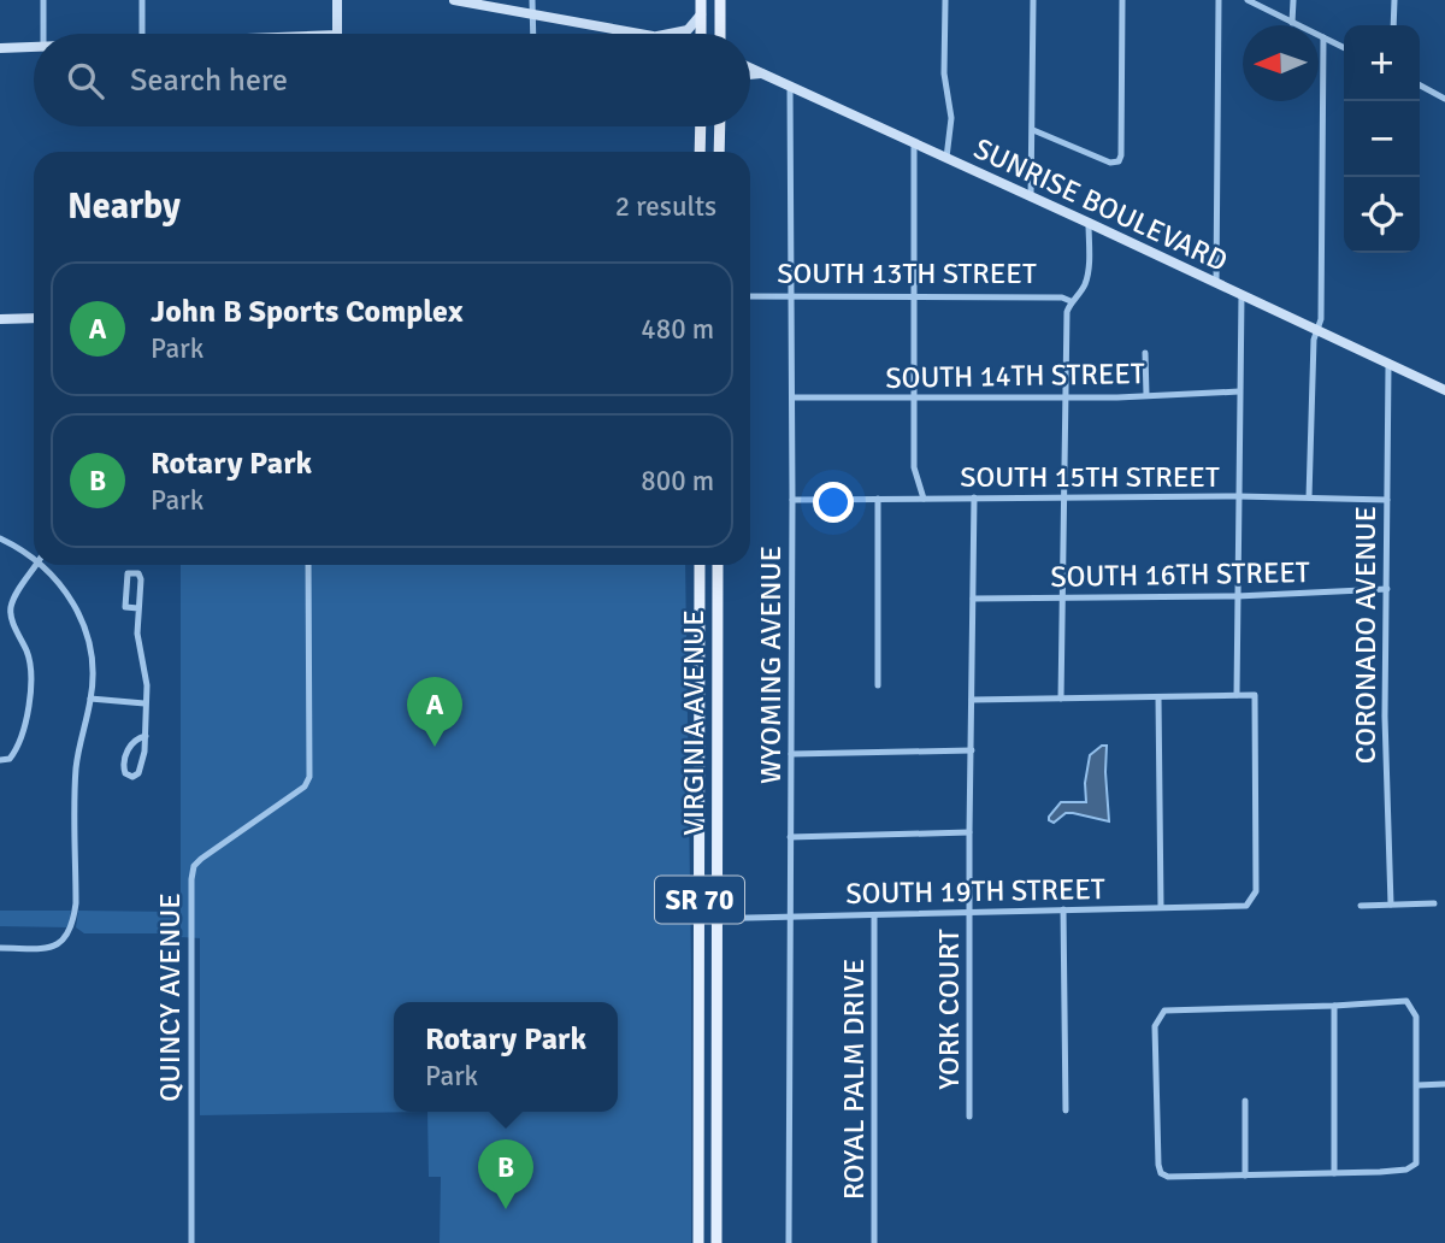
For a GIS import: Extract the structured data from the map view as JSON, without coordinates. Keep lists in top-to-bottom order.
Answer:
{
  "streets": {
    "main road": ["VIRGINIA AVENUE", "SR 70"],
    "street": [
      "SUNRISE BOULEVARD",
      "SOUTH 13TH STREET",
      "SOUTH 14TH STREET",
      "SOUTH 15TH STREET",
      "SOUTH 16TH STREET",
      "CORONADO AVENUE",
      "WYOMING AVENUE",
      "SOUTH 19TH STREET",
      "QUINCY AVENUE",
      "YORK COURT",
      "ROYAL PALM DRIVE"
    ]
  },
  "crossings": [
    ["SUNRISE BOULEVARD", "CORONADO AVENUE"],
    ["SUNRISE BOULEVARD", "WYOMING AVENUE"],
    ["SOUTH 13TH STREET", "WYOMING AVENUE"],
    ["SOUTH 14TH STREET", "WYOMING AVENUE"],
    ["SOUTH 15TH STREET", "CORONADO AVENUE"],
    ["SOUTH 15TH STREET", "WYOMING AVENUE"],
    ["SOUTH 15TH STREET", "YORK COURT"],
    ["SOUTH 16TH STREET", "CORONADO AVENUE"],
    ["SOUTH 16TH STREET", "YORK COURT"],
    ["WYOMING AVENUE", "SOUTH 19TH STREET"],
    ["VIRGINIA AVENUE", "SOUTH 19TH STREET"],
    ["SOUTH 19TH STREET", "YORK COURT"],
    ["SOUTH 19TH STREET", "ROYAL PALM DRIVE"]
  ],
  "north": "left",
  "page": {
    "map_buttons": ["+", "−"],
    "search": "Search here",
    "heading": ["Nearby", "2 results"],
    "list": [
      {
        "mark": "A",
        "name": "John B Sports Complex",
        "note": "Park",
        "value": "480 m"
      },
      {
        "mark": "B",
        "name": "Rotary Park",
        "note": "Park",
        "value": "800 m"
      }
    ],
    "pins": ["A", "B"],
    "popup": ["Rotary Park", "Park"]
  }
}
